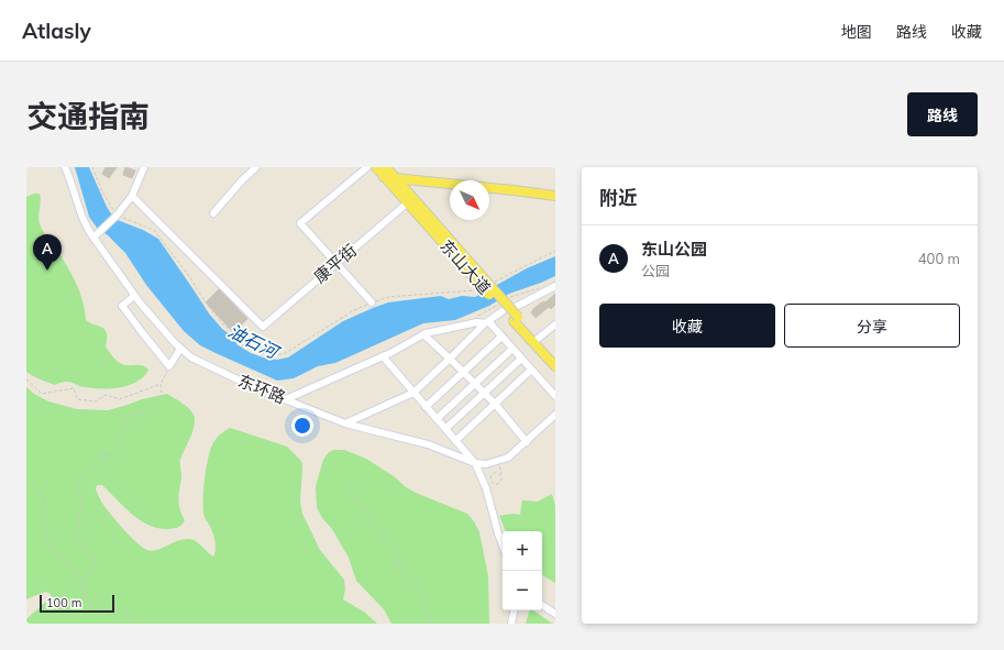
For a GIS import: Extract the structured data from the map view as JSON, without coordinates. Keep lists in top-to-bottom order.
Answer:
{
  "streets": {
    "main road": ["东山大道"],
    "street": ["康平街", "东环路"]
  },
  "crossings": [
    ["康平街", "东山大道"]
  ],
  "water": ["油石河"],
  "scale_bar": "100 m",
  "north": "bottom right",
  "page": {
    "header": "Atlasly",
    "nav": ["地图", "路线", "收藏"],
    "title": "交通指南",
    "buttons": [
      "路线",
      ["收藏", "分享"]
    ],
    "heading": "附近",
    "list": [
      {
        "mark": "A",
        "name": "东山公园",
        "note": "公园",
        "value": "400 m"
      }
    ],
    "pins": "A",
    "map_buttons": ["+", "−"],
    "scale": "100 m"
  }
}
